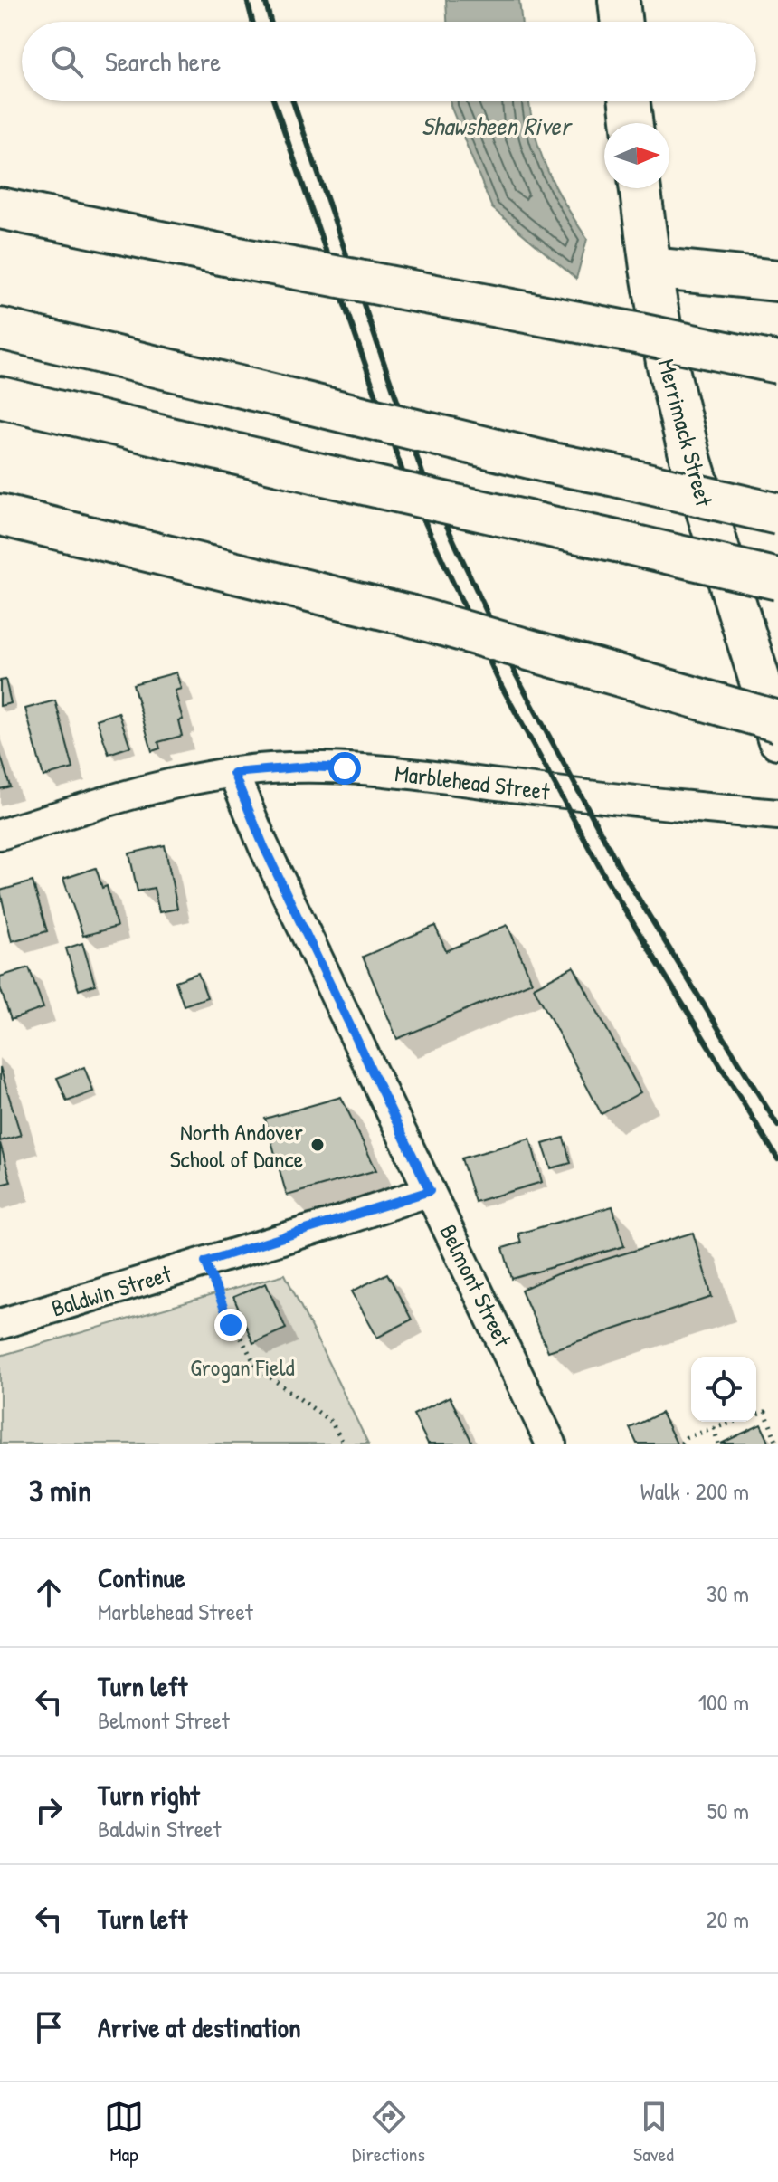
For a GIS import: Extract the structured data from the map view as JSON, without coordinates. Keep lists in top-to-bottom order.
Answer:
{
  "streets": {
    "main road": ["Merrimack Street"],
    "street": ["Marblehead Street", "Belmont Street", "Baldwin Street"]
  },
  "crossings": [
    ["Marblehead Street", "Belmont Street"],
    ["Belmont Street", "Baldwin Street"]
  ],
  "water": ["Shawsheen River"],
  "parks": ["Grogan Field"],
  "places": ["North Andover School of Dance"],
  "north": "right",
  "page": {
    "search": "Search here",
    "heading": ["3 min", "Walk · 200 m"],
    "list": [
      ["Continue", "Marblehead Street", "30 m"],
      ["Turn left", "Belmont Street", "100 m"],
      ["Turn right", "Baldwin Street", "50 m"],
      ["Turn left", "20 m"],
      "Arrive at destination"
    ],
    "nav": ["Map", "Directions", "Saved"]
  }
}
